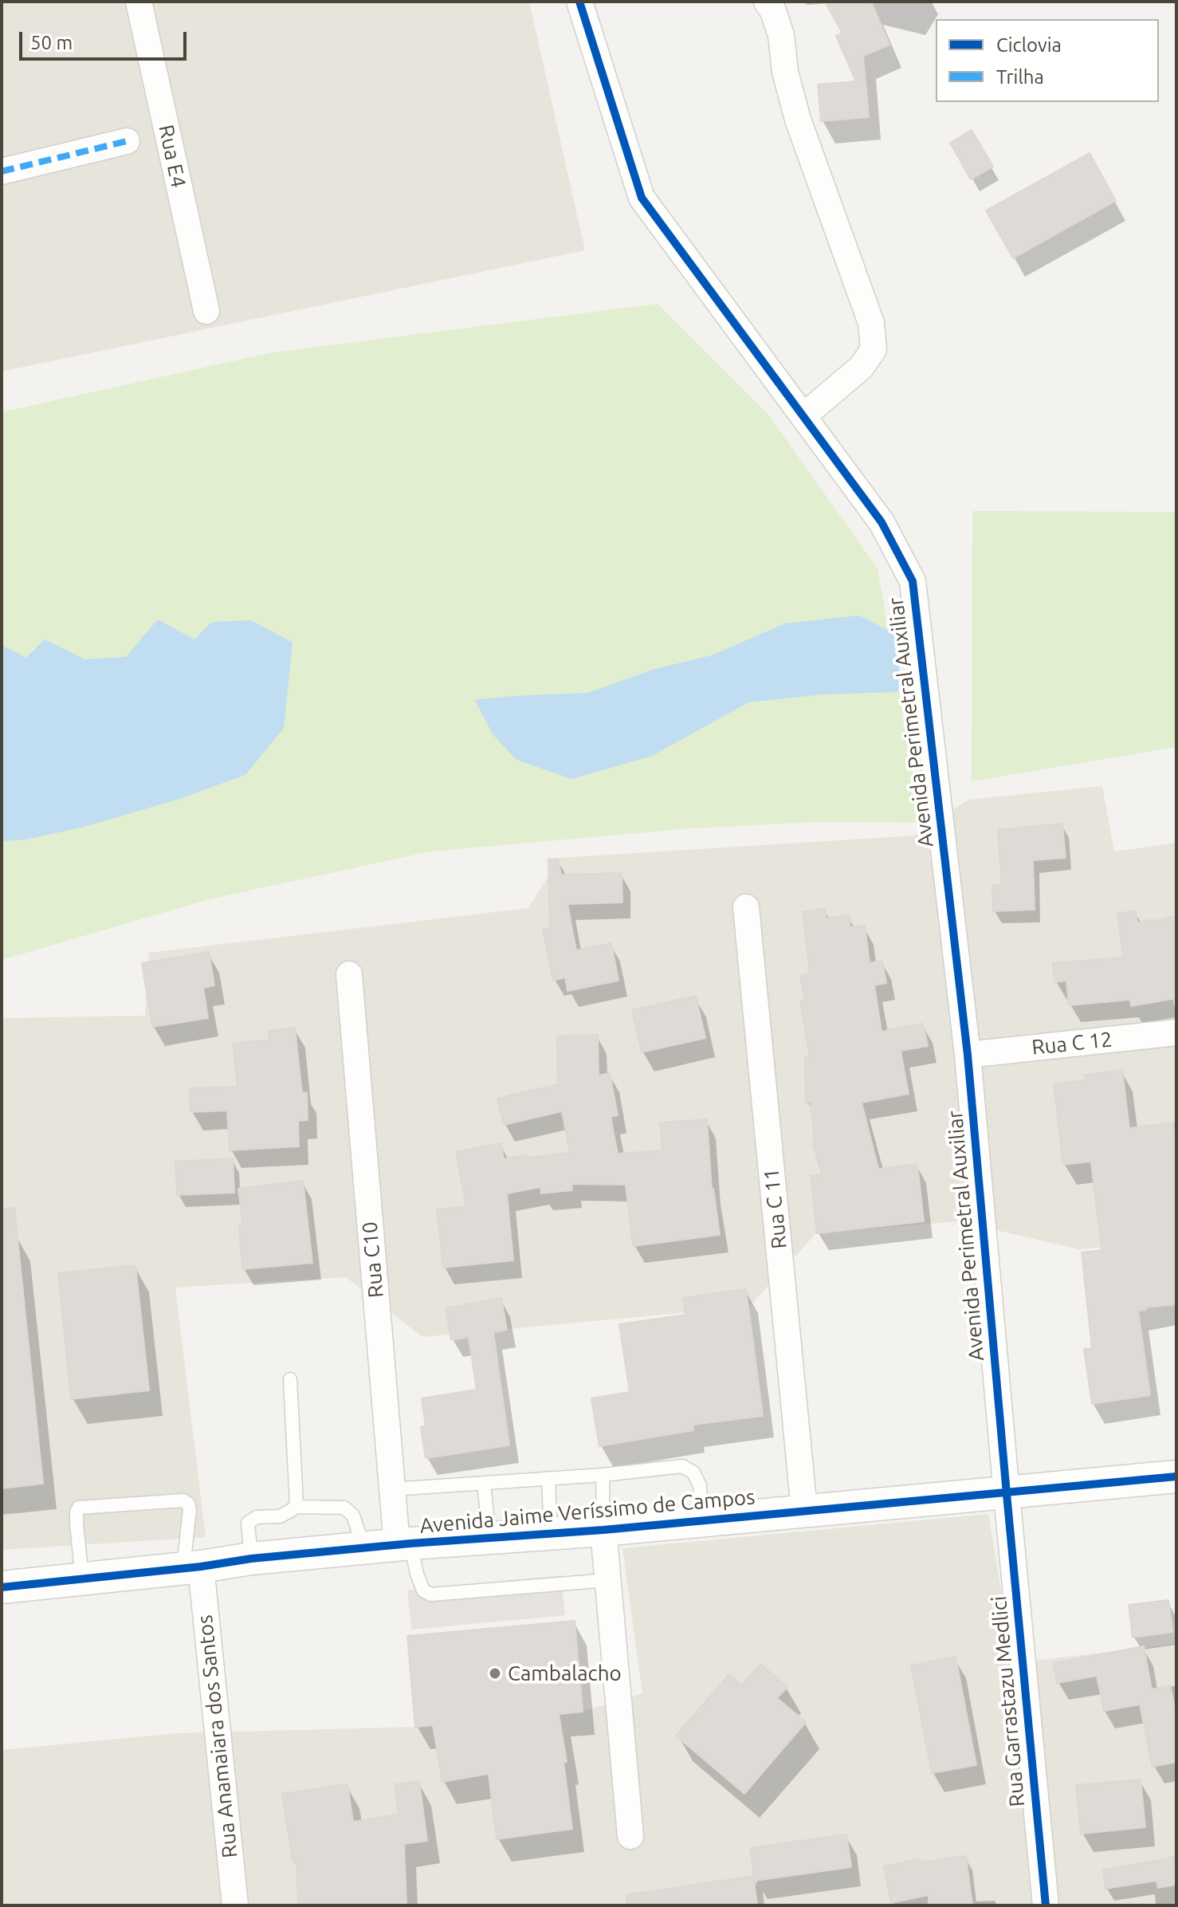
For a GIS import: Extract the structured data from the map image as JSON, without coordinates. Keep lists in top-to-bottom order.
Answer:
{
  "streets": {
    "street": [
      "Rua E4",
      "Avenida Perimetral Auxiliar",
      "Rua C 12",
      "Rua C 11",
      "Rua C10",
      "Avenida Jaime Veríssimo de Campos",
      "Rua Garrastazu Medlici",
      "Rua Anamaiara dos Santos"
    ]
  },
  "crossings": [
    ["Avenida Perimetral Auxiliar", "Rua C 12"],
    ["Avenida Perimetral Auxiliar", "Avenida Jaime Veríssimo de Campos"],
    ["Avenida Perimetral Auxiliar", "Rua Garrastazu Medlici"],
    ["Rua C 11", "Avenida Jaime Veríssimo de Campos"],
    ["Rua C10", "Avenida Jaime Veríssimo de Campos"],
    ["Avenida Jaime Veríssimo de Campos", "Rua Garrastazu Medlici"],
    ["Avenida Jaime Veríssimo de Campos", "Rua Anamaiara dos Santos"]
  ],
  "places": ["Cambalacho"],
  "legend": ["Ciclovia", "Trilha"],
  "scale_bar": "50 m"
}
